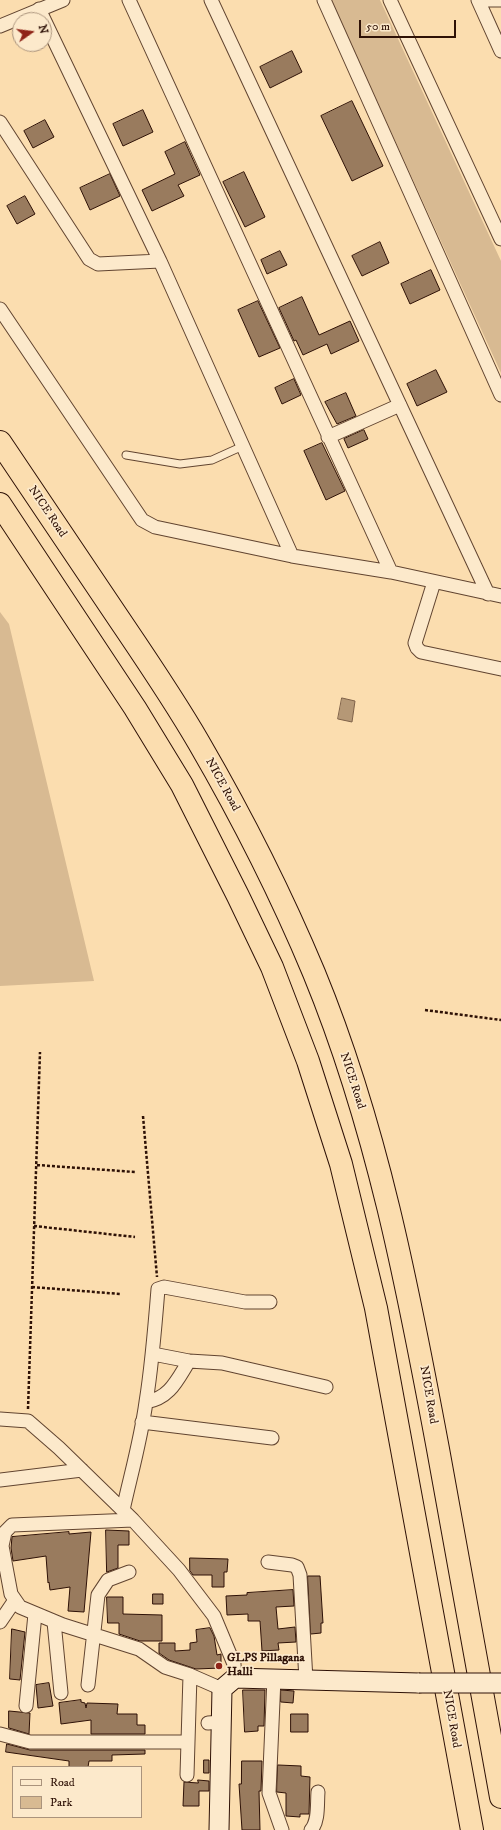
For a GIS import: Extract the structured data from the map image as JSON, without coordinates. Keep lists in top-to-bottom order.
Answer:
{
  "streets": {
    "highway": ["NICE Road"]
  },
  "places": ["GLPS Pillagana Halli"],
  "legend": ["Road", "Park"],
  "scale_bar": "50 m",
  "north": "right"
}
